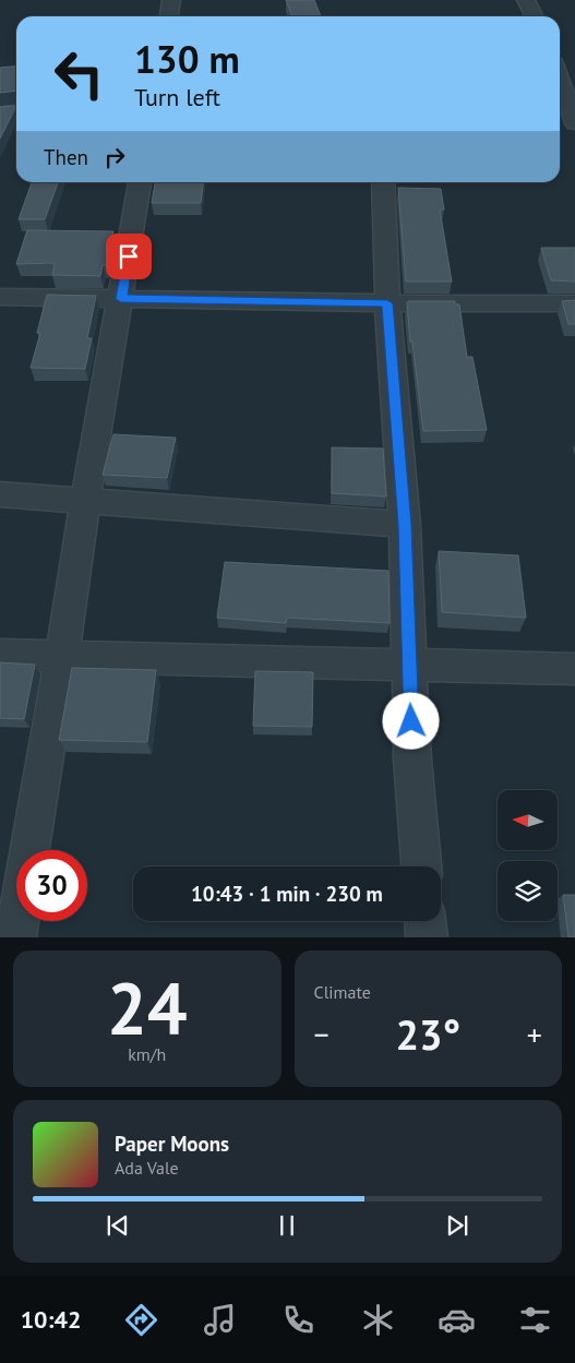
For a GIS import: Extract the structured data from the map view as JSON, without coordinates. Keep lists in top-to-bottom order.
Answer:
{
  "north": "left",
  "page": {
    "turn": ["130 m", "Turn left"],
    "then": "Then",
    "limit": "30",
    "trip": "10:43 · 1 min · 230 m",
    "tile": [
      ["24", "km/h"],
      "Climate"
    ],
    "heat": ["−", "23°", "+"],
    "song": ["Paper Moons", "Ada Vale"],
    "tabs": "10:42"
  }
}
